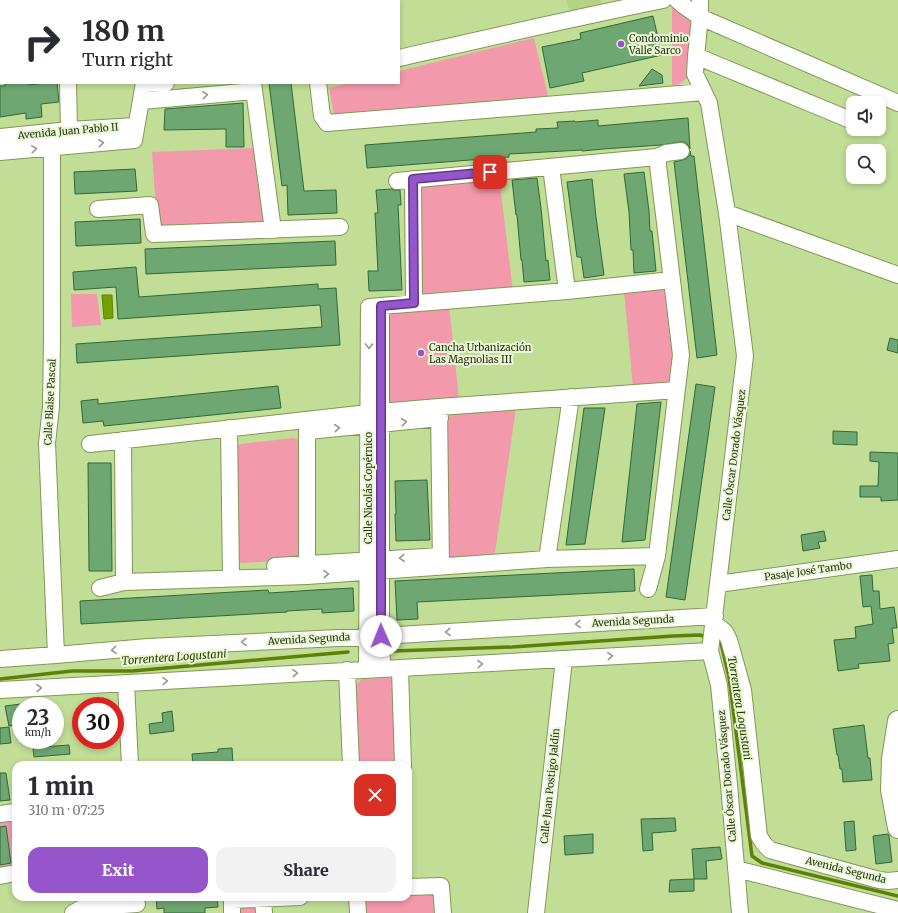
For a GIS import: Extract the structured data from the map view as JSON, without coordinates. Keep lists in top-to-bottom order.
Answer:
{
  "streets": {
    "street": [
      "Avenida Juan Pablo II",
      "Calle Blaise Pascal",
      "Calle Óscar Dorado Vásquez",
      "Calle Nicolás Copérnico",
      "Pasaje José Tambo",
      "Avenida Segunda",
      "Calle Juan Postigo Jaldín"
    ]
  },
  "crossings": [
    ["Avenida Juan Pablo II", "Calle Blaise Pascal"],
    ["Calle Blaise Pascal", "Avenida Segunda"],
    ["Calle Óscar Dorado Vásquez", "Pasaje José Tambo"],
    ["Calle Óscar Dorado Vásquez", "Avenida Segunda"],
    ["Calle Nicolás Copérnico", "Avenida Segunda"]
  ],
  "water": ["Torrentera Logustani"],
  "places": ["Condominio Valle Sarco", "Cancha Urbanización Las Magnolias III"],
  "page": {
    "turn": ["180 m", "Turn right"],
    "speed": "23 km/h",
    "limit": "30",
    "heading": ["1 min", "310 m · 07:25"],
    "buttons": ["Exit", "Share"]
  }
}
